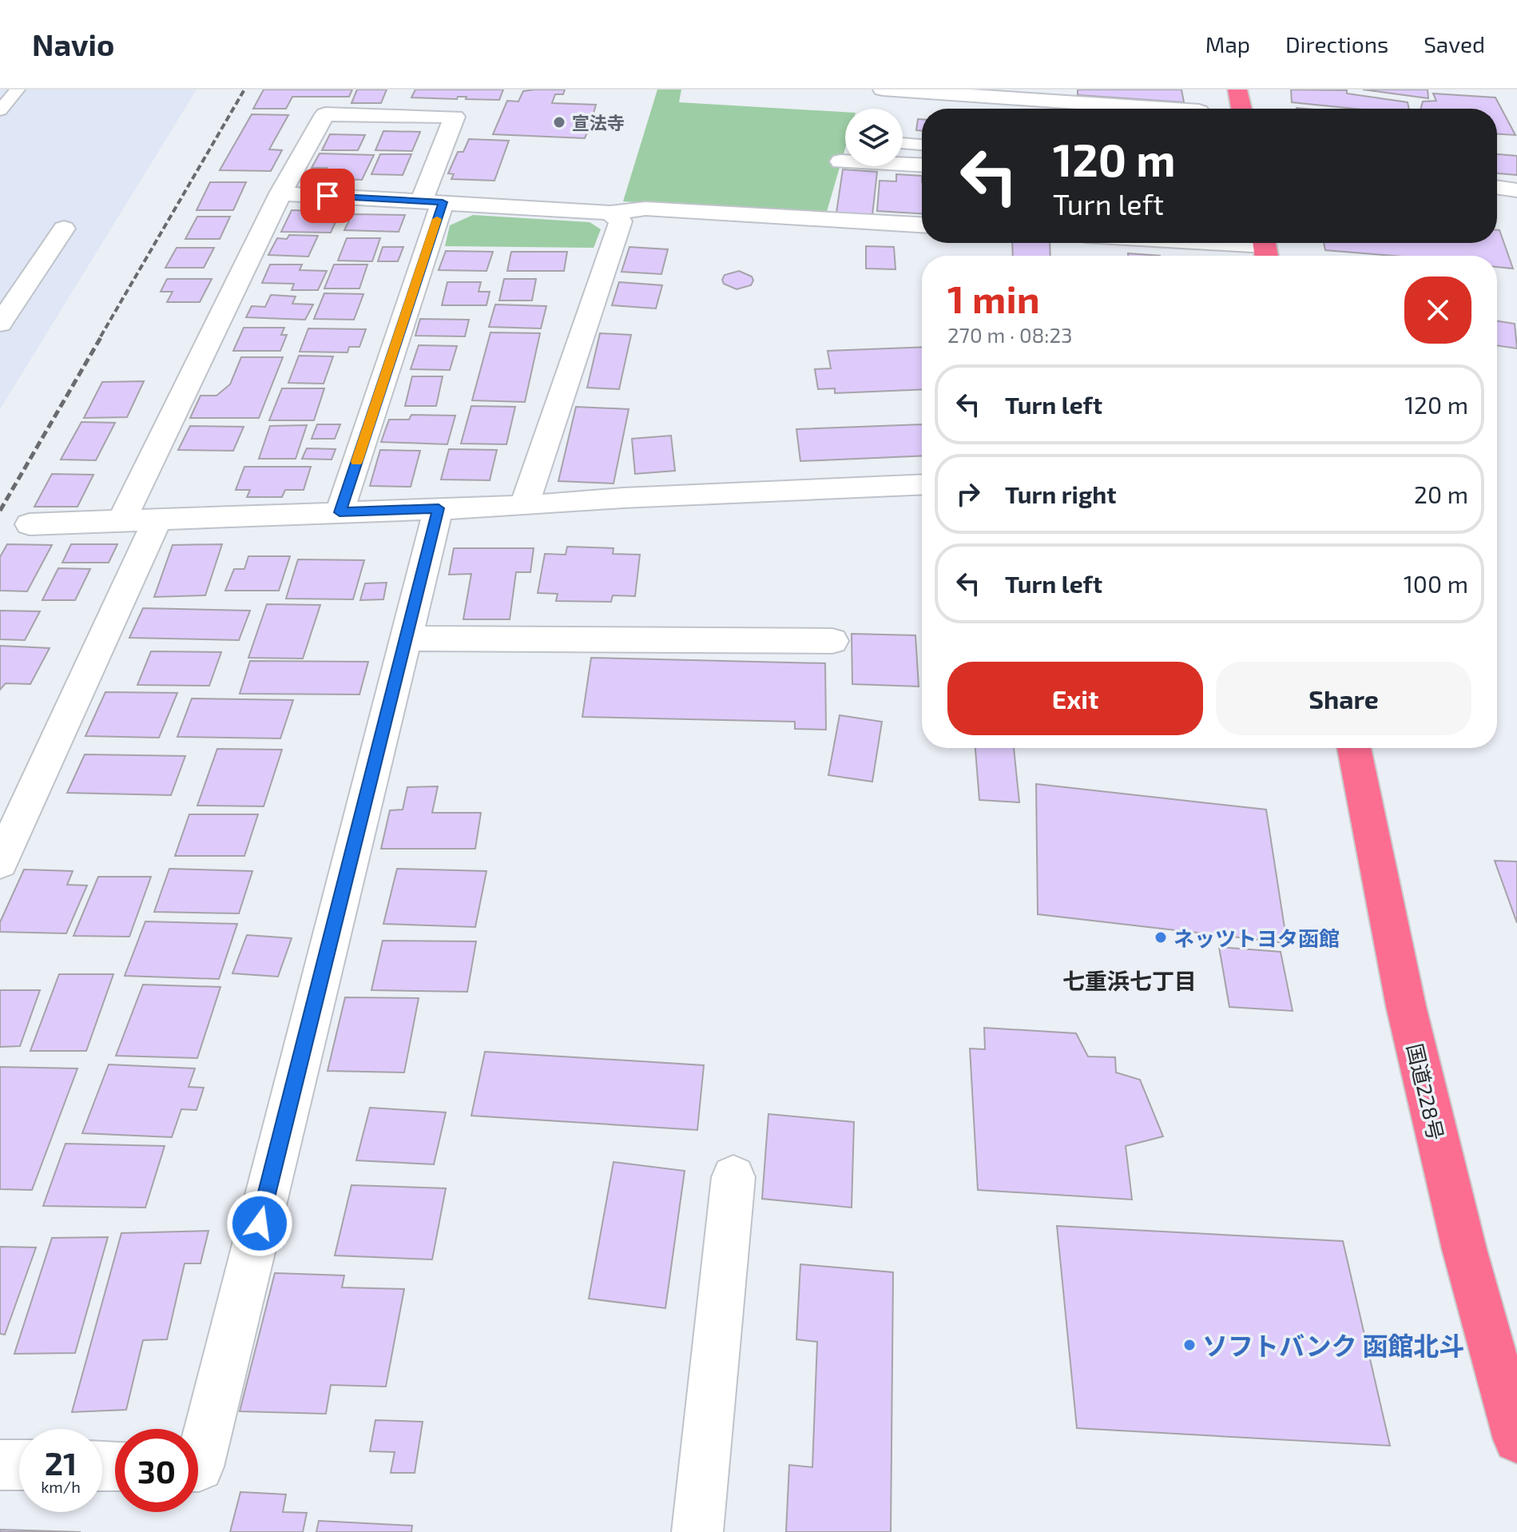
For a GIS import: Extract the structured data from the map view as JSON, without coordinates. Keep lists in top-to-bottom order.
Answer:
{
  "streets": {
    "highway": ["国道228号"]
  },
  "districts": ["七重浜七丁目"],
  "places": ["宣法寺", "ネッツトヨタ函館", "ソフトバンク 函館北斗"],
  "page": {
    "header": "Navio",
    "nav": ["Map", "Directions", "Saved"],
    "turn": ["120 m", "Turn left"],
    "heading": ["1 min", "270 m · 08:23"],
    "list": [
      {
        "name": "Turn left",
        "value": "120 m"
      },
      {
        "name": "Turn right",
        "value": "20 m"
      },
      {
        "name": "Turn left",
        "value": "100 m"
      }
    ],
    "buttons": ["Exit", "Share"],
    "speed": "21 km/h",
    "limit": "30"
  }
}
